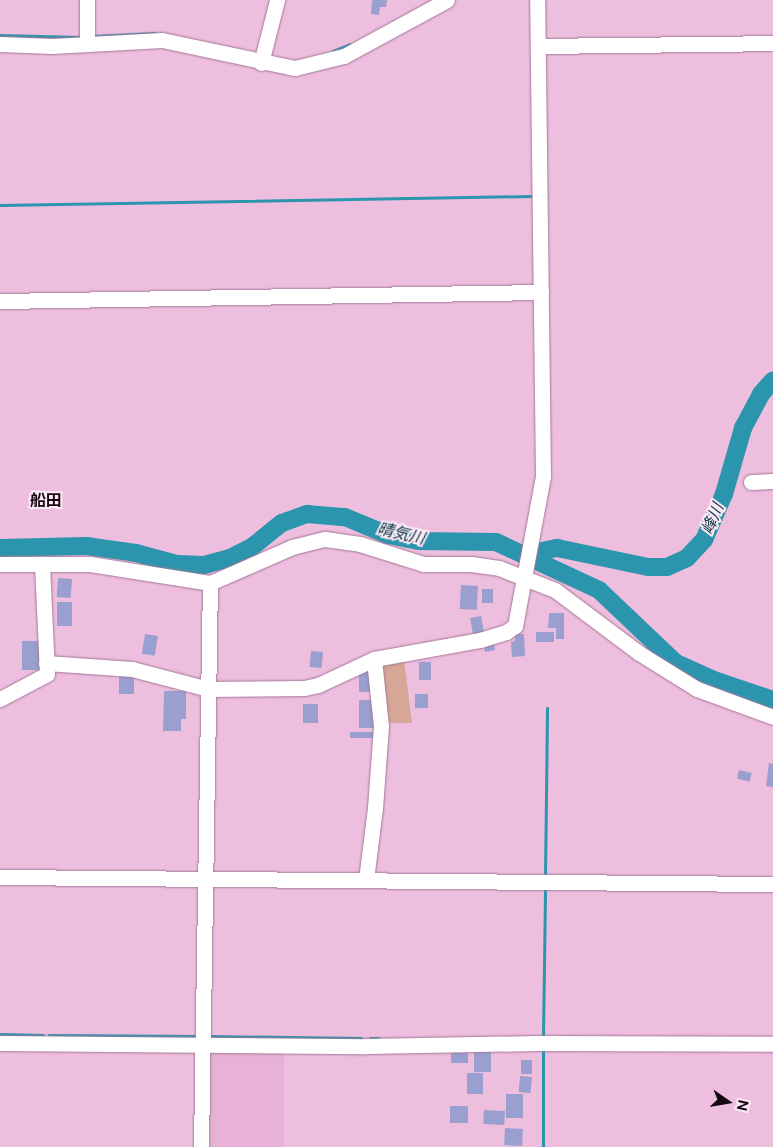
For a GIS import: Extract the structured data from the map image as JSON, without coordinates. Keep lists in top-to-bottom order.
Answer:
{
  "districts": ["船田"],
  "water": ["峰川", "晴気川"],
  "north": "right"
}
